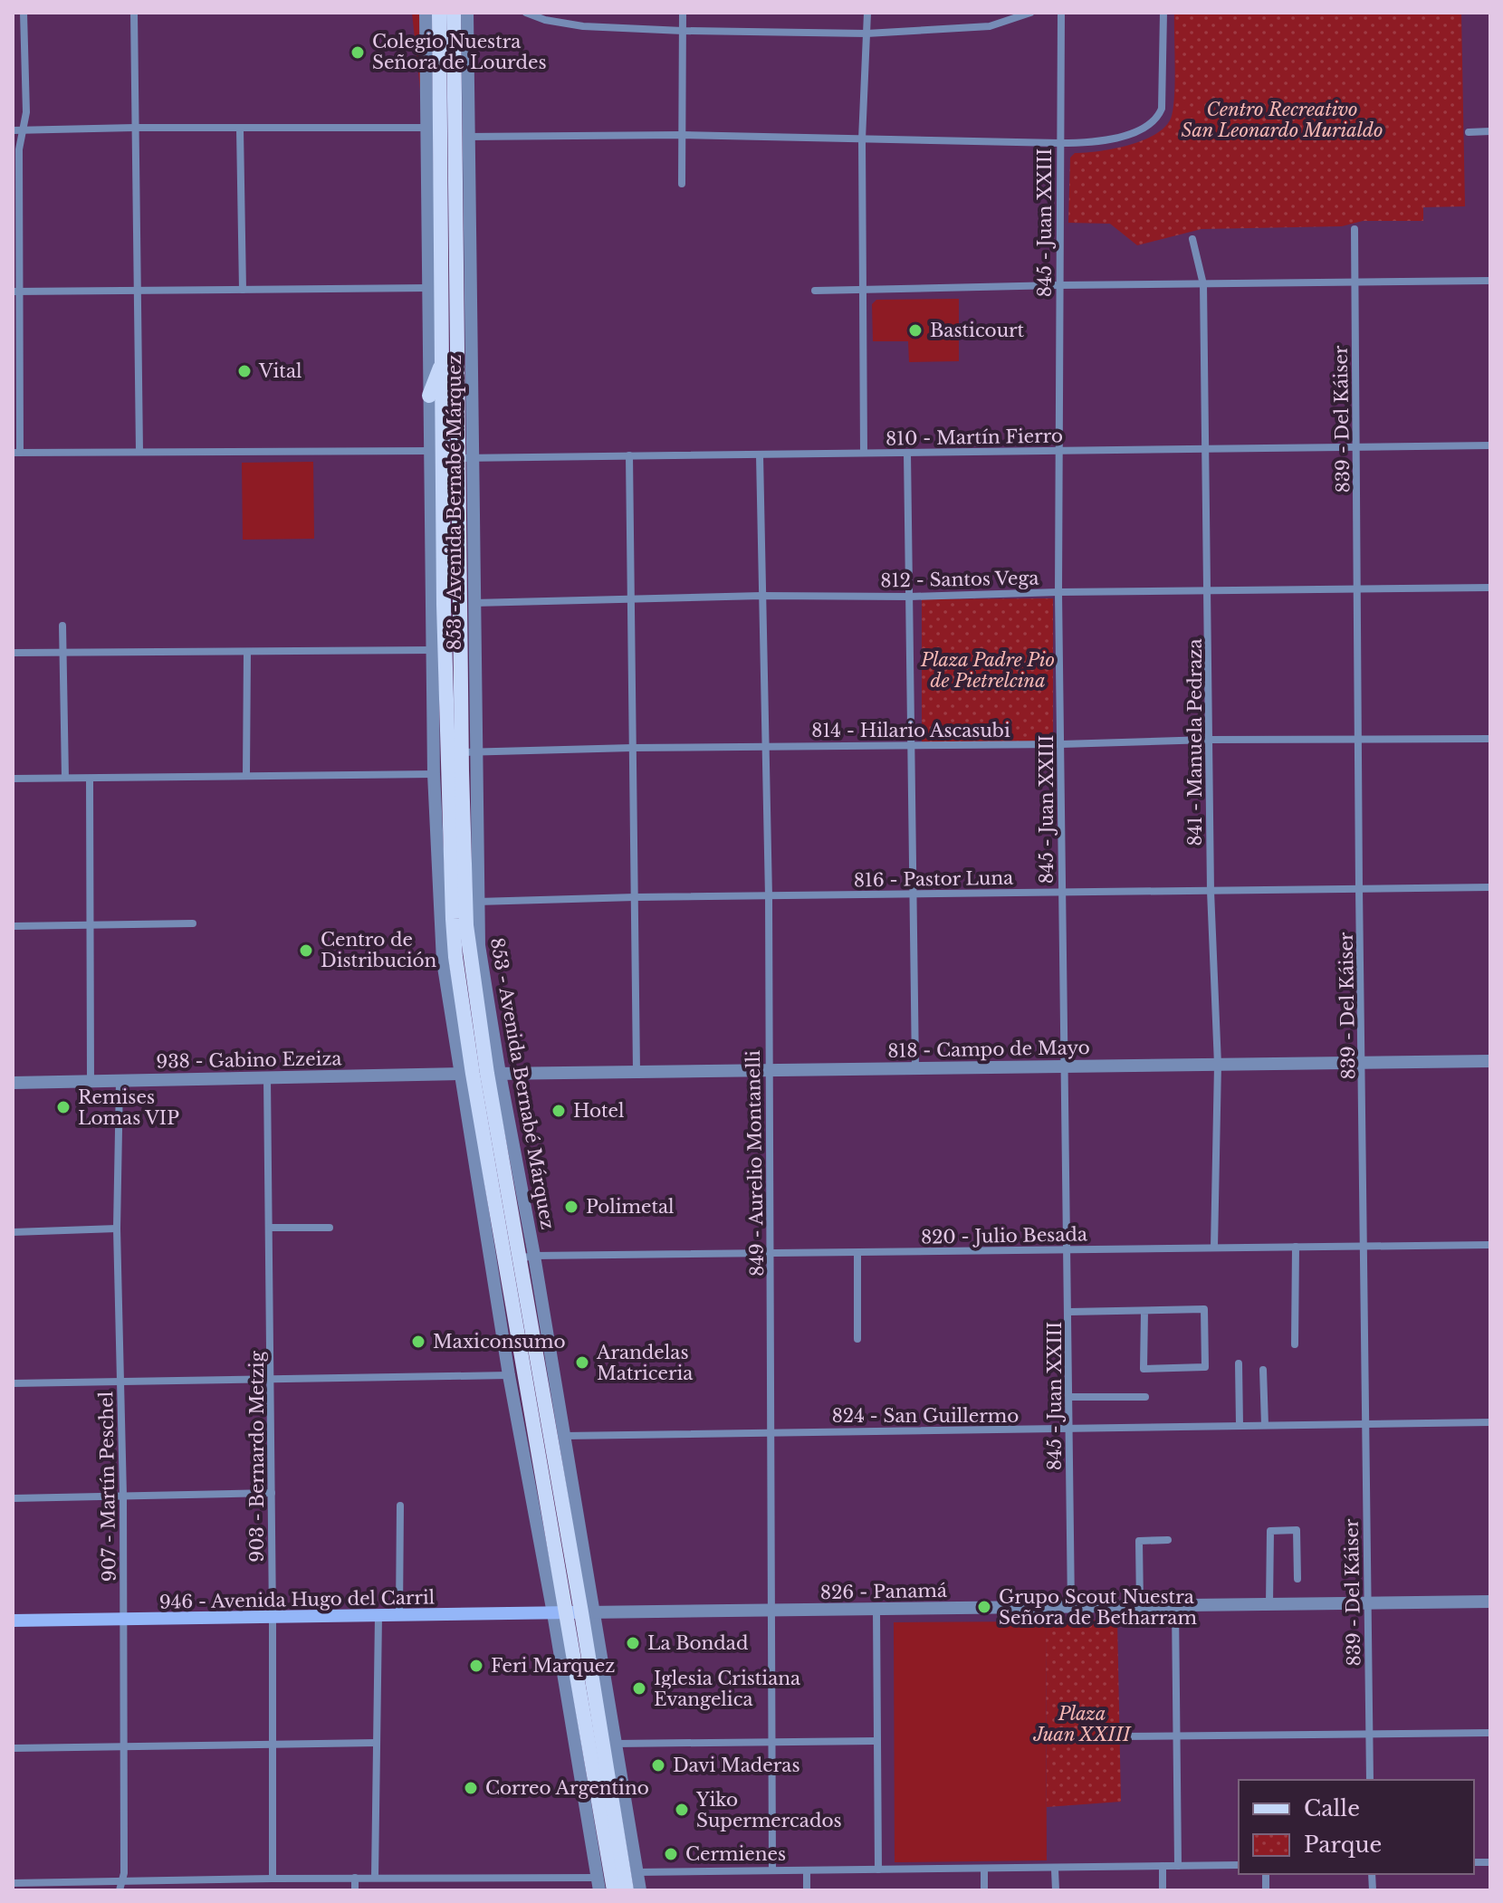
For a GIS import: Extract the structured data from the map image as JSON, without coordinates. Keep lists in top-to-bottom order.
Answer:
{
  "streets": {
    "main road": ["853 - Avenida Bernabé Márquez", "946 - Avenida Hugo del Carril"],
    "street": [
      "845 - Juan XXIII",
      "839 - Del Káiser",
      "810 - Martín Fierro",
      "812 - Santos Vega",
      "814 - Hilario Ascasubi",
      "841 - Manuela Pedraza",
      "816 - Pastor Luna",
      "818 - Campo de Mayo",
      "938 - Gabino Ezeiza",
      "849 - Aurelio Montanelli",
      "820 - Julio Besada",
      "824 - San Guillermo",
      "903 - Bernardo Metzig",
      "907 - Martín Peschel",
      "826 - Panamá"
    ]
  },
  "crossings": [
    ["845 - Juan XXIII", "810 - Martín Fierro"],
    ["845 - Juan XXIII", "812 - Santos Vega"],
    ["845 - Juan XXIII", "814 - Hilario Ascasubi"],
    ["845 - Juan XXIII", "816 - Pastor Luna"],
    ["845 - Juan XXIII", "818 - Campo de Mayo"],
    ["845 - Juan XXIII", "820 - Julio Besada"],
    ["845 - Juan XXIII", "824 - San Guillermo"],
    ["845 - Juan XXIII", "826 - Panamá"],
    ["839 - Del Káiser", "810 - Martín Fierro"],
    ["839 - Del Káiser", "812 - Santos Vega"],
    ["839 - Del Káiser", "814 - Hilario Ascasubi"],
    ["839 - Del Káiser", "816 - Pastor Luna"],
    ["839 - Del Káiser", "818 - Campo de Mayo"],
    ["839 - Del Káiser", "820 - Julio Besada"],
    ["839 - Del Káiser", "824 - San Guillermo"],
    ["839 - Del Káiser", "826 - Panamá"],
    ["810 - Martín Fierro", "853 - Avenida Bernabé Márquez"],
    ["810 - Martín Fierro", "841 - Manuela Pedraza"],
    ["810 - Martín Fierro", "849 - Aurelio Montanelli"],
    ["853 - Avenida Bernabé Márquez", "812 - Santos Vega"],
    ["853 - Avenida Bernabé Márquez", "814 - Hilario Ascasubi"],
    ["853 - Avenida Bernabé Márquez", "816 - Pastor Luna"],
    ["853 - Avenida Bernabé Márquez", "818 - Campo de Mayo"],
    ["853 - Avenida Bernabé Márquez", "938 - Gabino Ezeiza"],
    ["853 - Avenida Bernabé Márquez", "820 - Julio Besada"],
    ["853 - Avenida Bernabé Márquez", "824 - San Guillermo"],
    ["853 - Avenida Bernabé Márquez", "826 - Panamá"],
    ["853 - Avenida Bernabé Márquez", "946 - Avenida Hugo del Carril"],
    ["812 - Santos Vega", "841 - Manuela Pedraza"],
    ["812 - Santos Vega", "849 - Aurelio Montanelli"],
    ["814 - Hilario Ascasubi", "841 - Manuela Pedraza"],
    ["814 - Hilario Ascasubi", "849 - Aurelio Montanelli"],
    ["841 - Manuela Pedraza", "816 - Pastor Luna"],
    ["841 - Manuela Pedraza", "818 - Campo de Mayo"],
    ["841 - Manuela Pedraza", "820 - Julio Besada"],
    ["816 - Pastor Luna", "849 - Aurelio Montanelli"],
    ["818 - Campo de Mayo", "938 - Gabino Ezeiza"],
    ["818 - Campo de Mayo", "849 - Aurelio Montanelli"],
    ["938 - Gabino Ezeiza", "903 - Bernardo Metzig"],
    ["938 - Gabino Ezeiza", "907 - Martín Peschel"],
    ["849 - Aurelio Montanelli", "820 - Julio Besada"],
    ["849 - Aurelio Montanelli", "824 - San Guillermo"],
    ["849 - Aurelio Montanelli", "826 - Panamá"],
    ["903 - Bernardo Metzig", "946 - Avenida Hugo del Carril"],
    ["907 - Martín Peschel", "946 - Avenida Hugo del Carril"],
    ["826 - Panamá", "946 - Avenida Hugo del Carril"]
  ],
  "parks": ["Centro Recreativo San Leonardo Murialdo", "Plaza Padre Pio de Pietrelcina", "Plaza Juan XXIII"],
  "places": [
    "Colegio Nuestra Señora de Lourdes",
    "Basticourt",
    "Vital",
    "Centro de Distribución",
    "Remises Lomas VIP",
    "Hotel",
    "Polimetal",
    "Maxiconsumo",
    "Arandelas Matriceria",
    "Grupo Scout Nuestra Señora de Betharram",
    "La Bondad",
    "Feri Marquez",
    "Iglesia Cristiana Evangelica",
    "Davi Maderas",
    "Correo Argentino",
    "Yiko Supermercados",
    "Cermienes"
  ],
  "legend": ["Calle", "Parque"]
}
